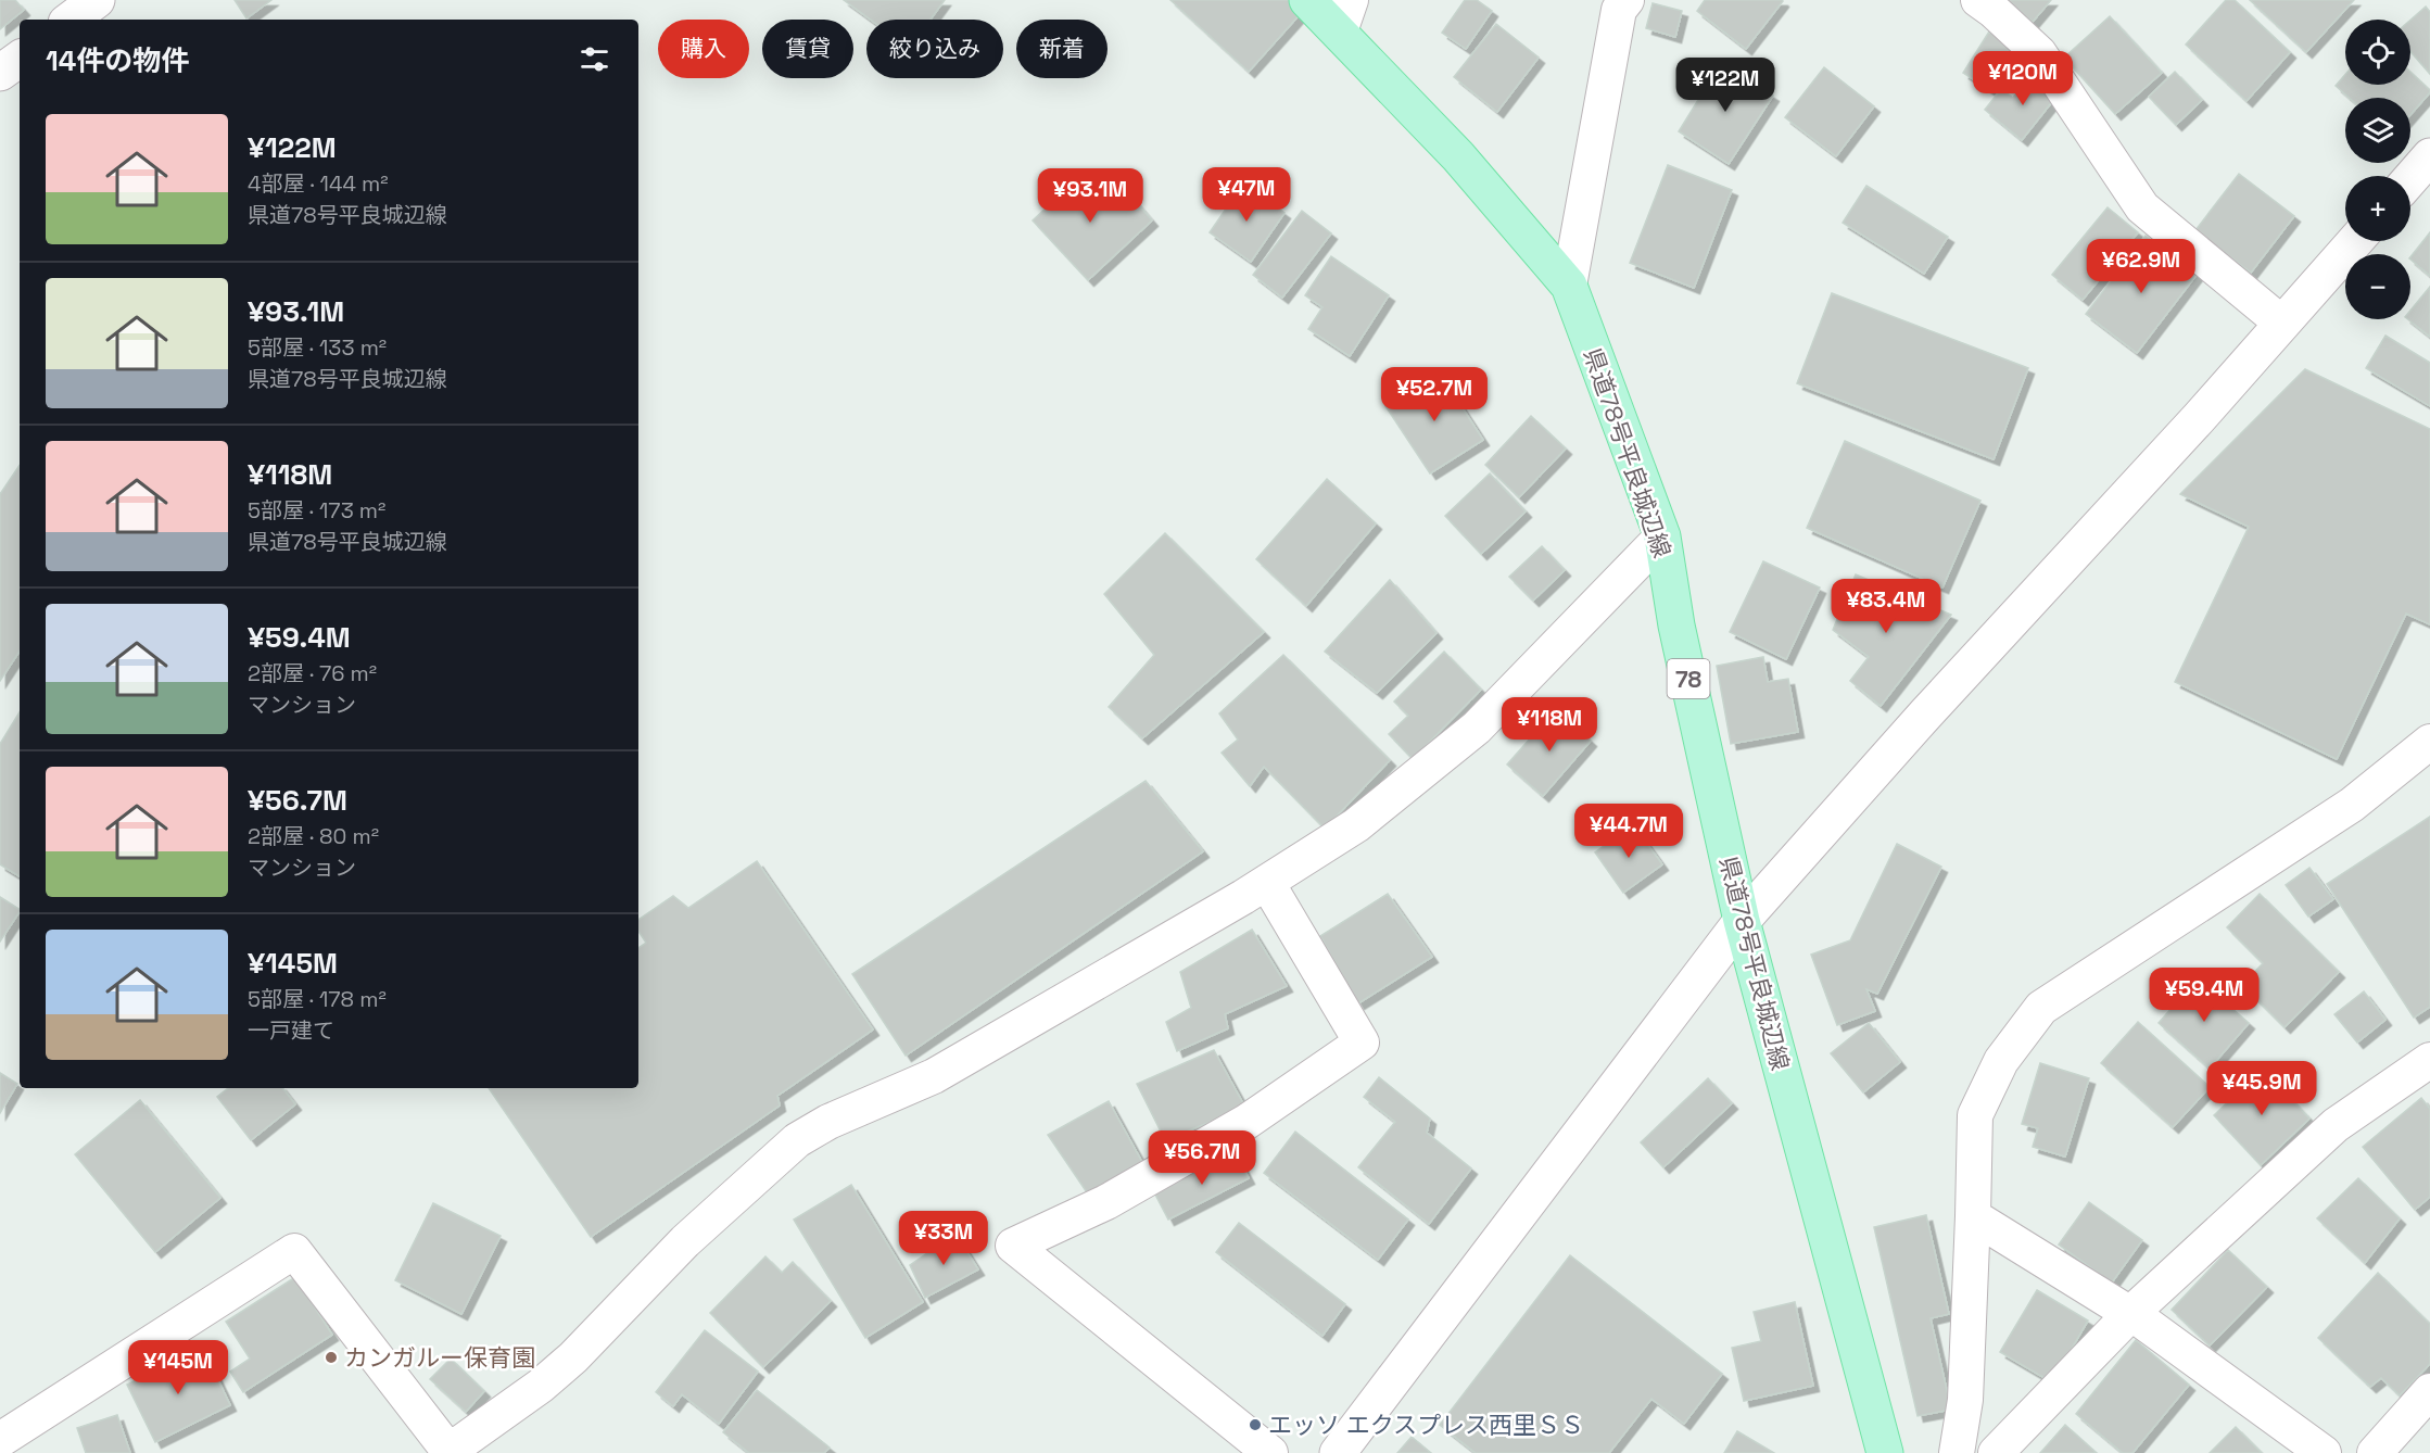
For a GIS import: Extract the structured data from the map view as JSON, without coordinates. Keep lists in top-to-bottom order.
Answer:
{
  "streets": {
    "main road": ["県道78号平良城辺線", "78"]
  },
  "places": ["カンガルー保育園", "エッソ エクスプレス西里ＳＳ"],
  "page": {
    "map_buttons": ["+", "−"],
    "chip": [
      "購入",
      "賃貸",
      "絞り込み",
      "新着"
    ],
    "heading": "14件の物件",
    "price": [
      "¥120M",
      "¥122M",
      "¥47M",
      "¥93.1M",
      "¥62.9M",
      "¥52.7M",
      "¥83.4M",
      "¥118M",
      "¥44.7M",
      "¥59.4M",
      "¥45.9M",
      "¥56.7M",
      "¥33M",
      "¥145M"
    ],
    "list": [
      {
        "name": "¥122M",
        "note": "4部屋 · 144 m² · 県道78号平良城辺線"
      },
      {
        "name": "¥93.1M",
        "note": "5部屋 · 133 m² · 県道78号平良城辺線"
      },
      {
        "name": "¥118M",
        "note": "5部屋 · 173 m² · 県道78号平良城辺線"
      },
      {
        "name": "¥59.4M",
        "note": "2部屋 · 76 m² · マンション"
      },
      {
        "name": "¥56.7M",
        "note": "2部屋 · 80 m² · マンション"
      },
      {
        "name": "¥145M",
        "note": "5部屋 · 178 m² · 一戸建て"
      }
    ]
  }
}
